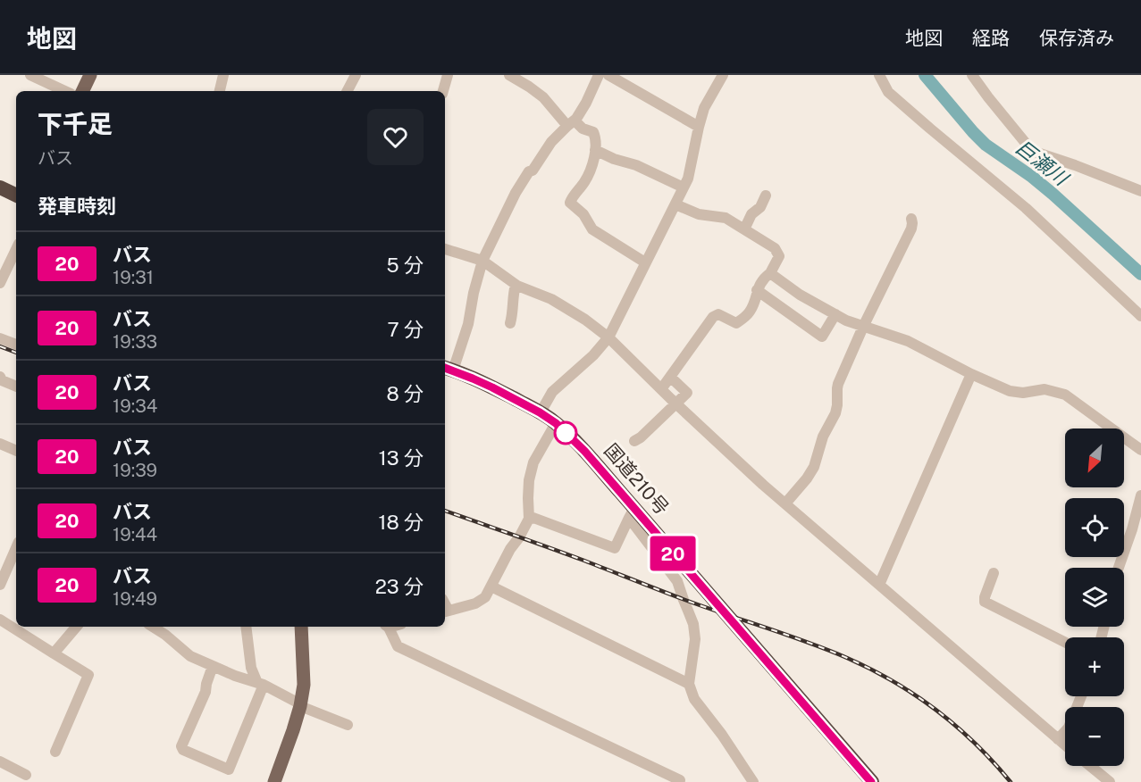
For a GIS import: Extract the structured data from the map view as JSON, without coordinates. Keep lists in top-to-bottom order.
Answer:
{
  "streets": {
    "highway": ["国道210号"]
  },
  "water": ["巨瀬川"],
  "lines": ["bus line 20"],
  "north": "bottom left",
  "page": {
    "header": "地図",
    "nav": ["地図", "経路", "保存済み"],
    "on_map": "20",
    "heading": [
      ["下千足", "バス"],
      "発車時刻"
    ],
    "list": [
      {
        "mark": "20",
        "name": "バス",
        "note": "19:31",
        "value": "5 分"
      },
      {
        "mark": "20",
        "name": "バス",
        "note": "19:33",
        "value": "7 分"
      },
      {
        "mark": "20",
        "name": "バス",
        "note": "19:34",
        "value": "8 分"
      },
      {
        "mark": "20",
        "name": "バス",
        "note": "19:39",
        "value": "13 分"
      },
      {
        "mark": "20",
        "name": "バス",
        "note": "19:44",
        "value": "18 分"
      },
      {
        "mark": "20",
        "name": "バス",
        "note": "19:49",
        "value": "23 分"
      }
    ],
    "map_buttons": ["+", "−"]
  }
}
